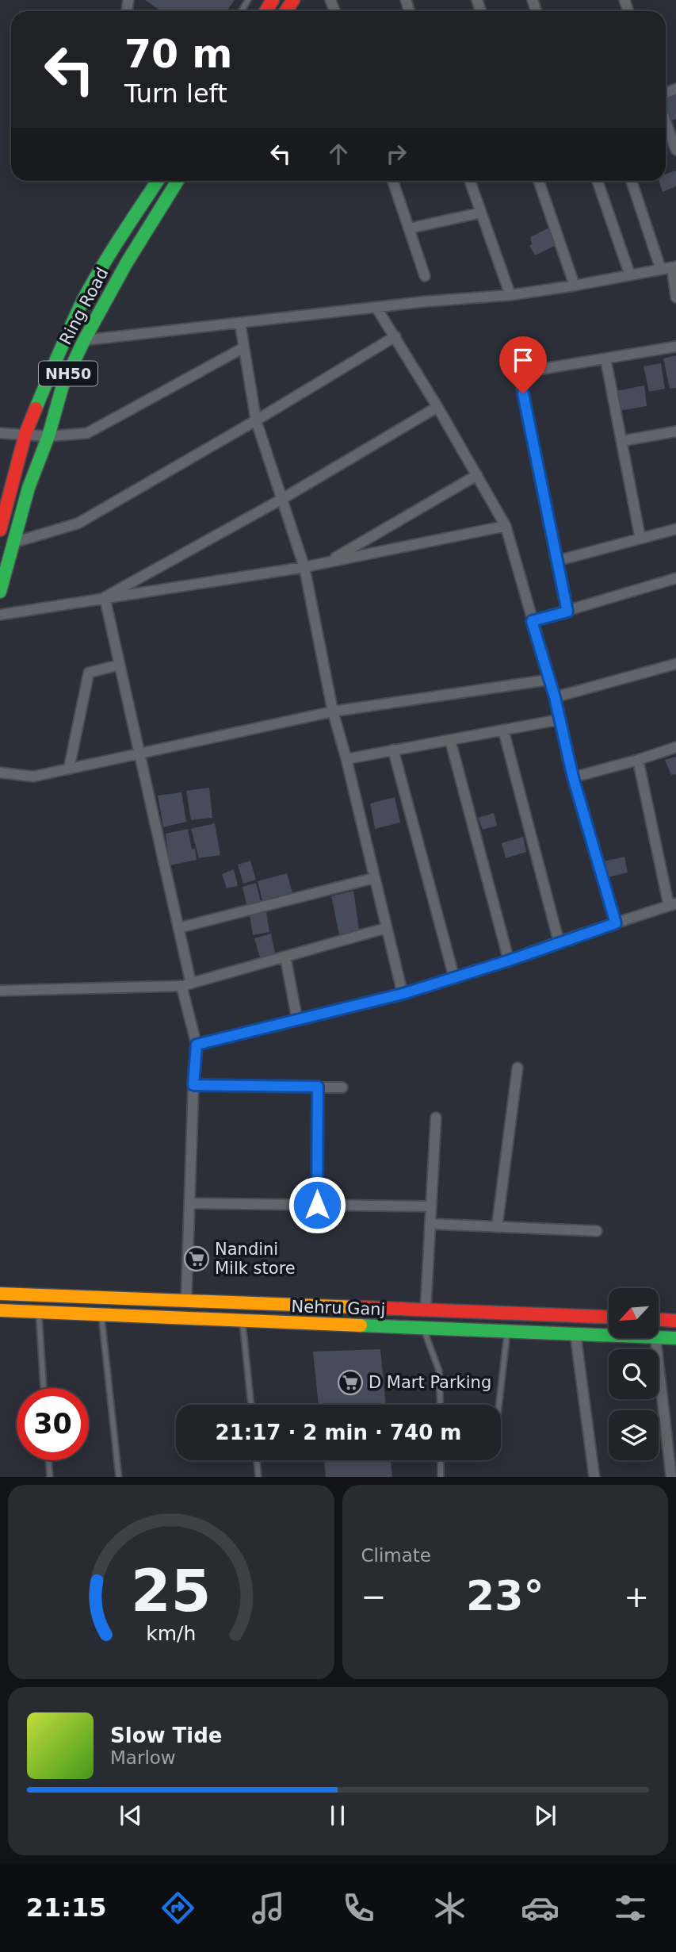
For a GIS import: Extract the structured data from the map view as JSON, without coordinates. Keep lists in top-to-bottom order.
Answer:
{
  "streets": {
    "main road": ["Ring Road", "NH50", "Nehru Ganj"]
  },
  "places": {
    "supermarket": ["Nandini Milk store", "D Mart Parking"]
  },
  "north": "bottom left",
  "page": {
    "turn": ["70 m", "Turn left"],
    "limit": "30",
    "trip": "21:17 · 2 min · 740 m",
    "tile": "Climate",
    "heat": ["−", "23°", "+"],
    "song": ["Slow Tide", "Marlow"],
    "tabs": "21:15",
    "gauge": ["25", "km/h"]
  }
}
